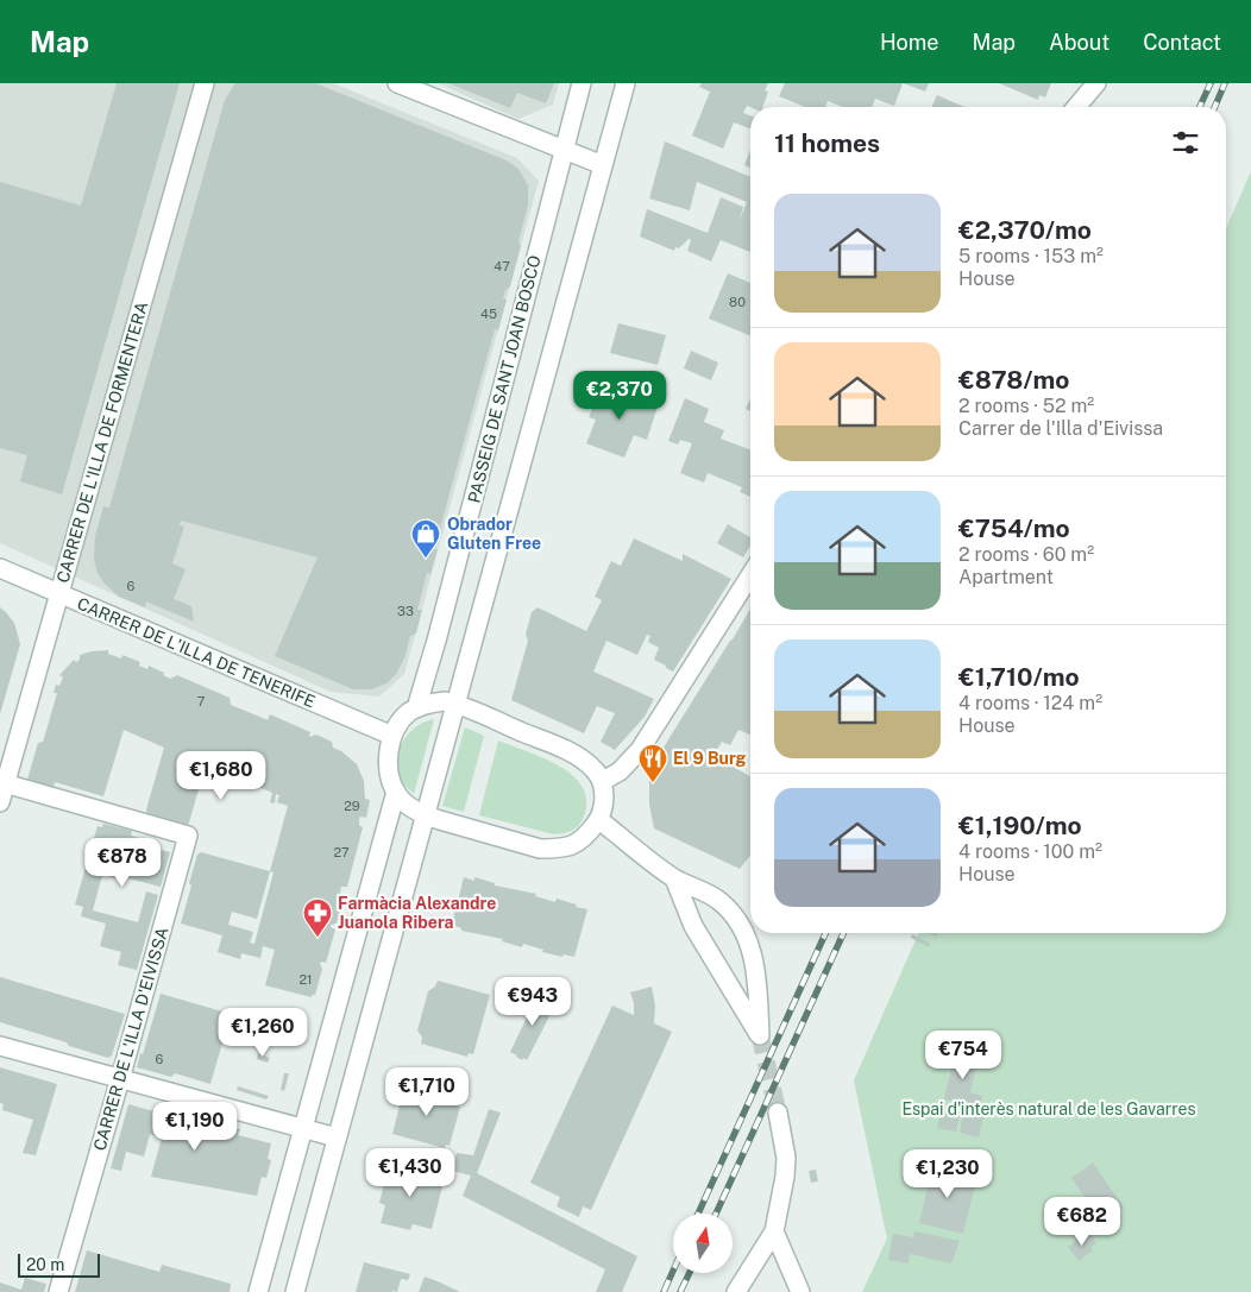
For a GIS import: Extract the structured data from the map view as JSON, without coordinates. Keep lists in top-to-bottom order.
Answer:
{
  "streets": {
    "street": [
      "PASSEIG DE SANT JOAN BOSCO",
      "CARRER DE L'ILLA DE FORMENTERA",
      "CARRER DE L'ILLA DE TENERIFE",
      "CARRER DE L'ILLA D'EIVISSA"
    ]
  },
  "crossings": [
    ["CARRER DE L'ILLA DE FORMENTERA", "CARRER DE L'ILLA DE TENERIFE"],
    ["CARRER DE L'ILLA DE FORMENTERA", "CARRER DE L'ILLA D'EIVISSA"]
  ],
  "parks": ["Espai d'interès natural de les Gavarres"],
  "places": {
    "shop": ["Obrador Gluten Free"],
    "restaurant": ["El 9 Burg"],
    "pharmacy": ["Farmàcia Alexandre Juanola Ribera"]
  },
  "house_numbers": [
    "47",
    "80",
    "45",
    "6",
    "33",
    "7",
    "29",
    "27",
    "21",
    "6"
  ],
  "scale_bar": "20 m",
  "north": "top",
  "page": {
    "header": "Map",
    "nav": [
      "Home",
      "Map",
      "About",
      "Contact"
    ],
    "heading": "11 homes",
    "list": [
      {
        "name": "€2,370/mo",
        "note": "5 rooms · 153 m² · House"
      },
      {
        "name": "€878/mo",
        "note": "2 rooms · 52 m² · Carrer de l'Illa d'Eivissa"
      },
      {
        "name": "€754/mo",
        "note": "2 rooms · 60 m² · Apartment"
      },
      {
        "name": "€1,710/mo",
        "note": "4 rooms · 124 m² · House"
      },
      {
        "name": "€1,190/mo",
        "note": "4 rooms · 100 m² · House"
      }
    ],
    "price": [
      "€2,370",
      "€1,680",
      "€878",
      "€943",
      "€1,260",
      "€754",
      "€1,710",
      "€1,190",
      "€1,430",
      "€1,230",
      "€682"
    ],
    "scale": "20 m"
  }
}
